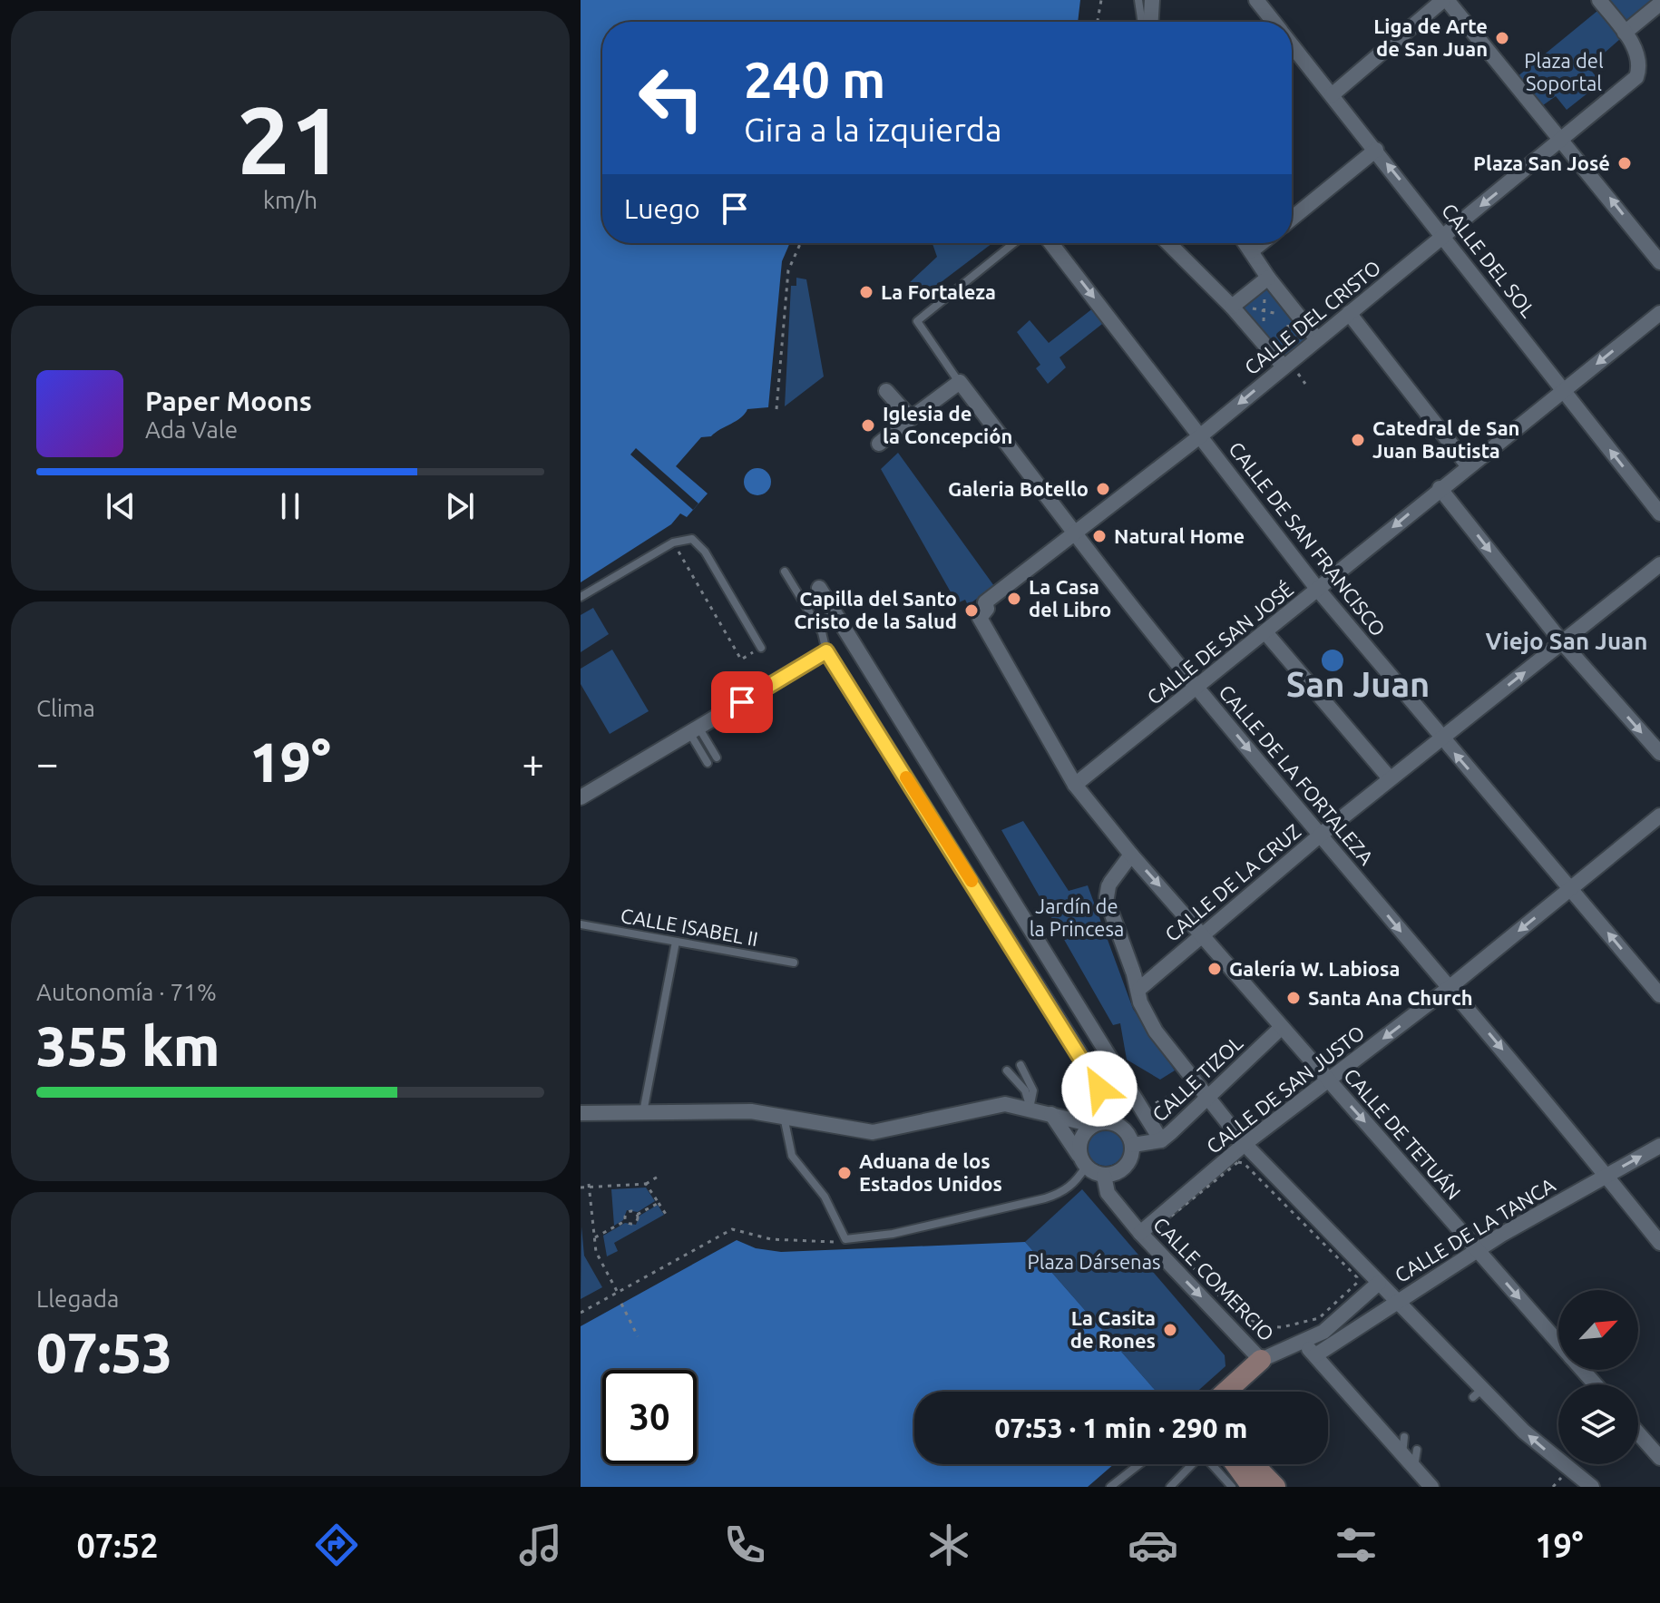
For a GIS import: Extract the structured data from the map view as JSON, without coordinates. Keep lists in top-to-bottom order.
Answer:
{
  "streets": {
    "street": [
      "CALLE DEL SOL",
      "CALLE DEL CRISTO",
      "CALLE DE SAN FRANCISCO",
      "CALLE DE SAN JOSÉ",
      "CALLE DE LA FORTALEZA",
      "CALLE DE LA CRUZ",
      "CALLE TIZOL",
      "CALLE DE SAN JUSTO",
      "CALLE DE TETUÁN",
      "CALLE DE LA TANCA",
      "CALLE COMERCIO"
    ],
    "lane": ["CALLE ISABEL II"]
  },
  "crossings": [
    ["CALLE DEL SOL", "CALLE DEL CRISTO"],
    ["CALLE DEL SOL", "CALLE DE SAN JOSÉ"],
    ["CALLE DEL CRISTO", "CALLE DE SAN FRANCISCO"],
    ["CALLE DEL CRISTO", "CALLE DE LA FORTALEZA"],
    ["CALLE DEL CRISTO", "CALLE DE TETUÁN"],
    ["CALLE DE SAN FRANCISCO", "CALLE DE SAN JOSÉ"],
    ["CALLE DE SAN FRANCISCO", "CALLE DE LA CRUZ"],
    ["CALLE DE SAN FRANCISCO", "CALLE DE SAN JUSTO"],
    ["CALLE DE SAN JOSÉ", "CALLE DE LA FORTALEZA"],
    ["CALLE DE SAN JOSÉ", "CALLE DE TETUÁN"],
    ["CALLE DE LA FORTALEZA", "CALLE DE LA CRUZ"],
    ["CALLE DE LA FORTALEZA", "CALLE DE SAN JUSTO"],
    ["CALLE DE LA FORTALEZA", "CALLE DE LA TANCA"],
    ["CALLE DE LA CRUZ", "CALLE DE TETUÁN"],
    ["CALLE TIZOL", "CALLE DE TETUÁN"],
    ["CALLE TIZOL", "CALLE COMERCIO"],
    ["CALLE DE SAN JUSTO", "CALLE DE TETUÁN"],
    ["CALLE DE SAN JUSTO", "CALLE COMERCIO"],
    ["CALLE DE TETUÁN", "CALLE DE LA TANCA"],
    ["CALLE DE LA TANCA", "CALLE COMERCIO"]
  ],
  "one_way": [
    "CALLE DEL SOL",
    "CALLE DE SAN JOSÉ",
    "CALLE DE LA FORTALEZA",
    "CALLE DE SAN JUSTO",
    "CALLE COMERCIO"
  ],
  "districts": ["Viejo San Juan", "San Juan"],
  "parks": ["Plaza del Soportal", "Jardín de la Princesa", "Plaza Dársenas"],
  "places": [
    "Liga de Arte de San Juan",
    "Plaza San José",
    "La Fortaleza",
    "Iglesia de la Concepción",
    "Catedral de San Juan Bautista",
    "Galeria Botello",
    "Natural Home",
    "La Casa del Libro",
    "Capilla del Santo Cristo de la Salud",
    "Galería W. Labiosa",
    "Santa Ana Church",
    "Aduana de los Estados Unidos",
    "La Casita de Rones"
  ],
  "north": "top right",
  "page": {
    "tile": [
      ["21", "km/h"],
      "Clima",
      ["Autonomía · 71%", "355 km"],
      ["Llegada", "07:53"]
    ],
    "turn": ["240 m", "Gira a la izquierda"],
    "then": "Luego",
    "song": ["Paper Moons", "Ada Vale"],
    "heat": ["−", "19°", "+"],
    "limit": "30",
    "trip": "07:53 · 1 min · 290 m",
    "tabs": ["07:52", "19°"]
  }
}
